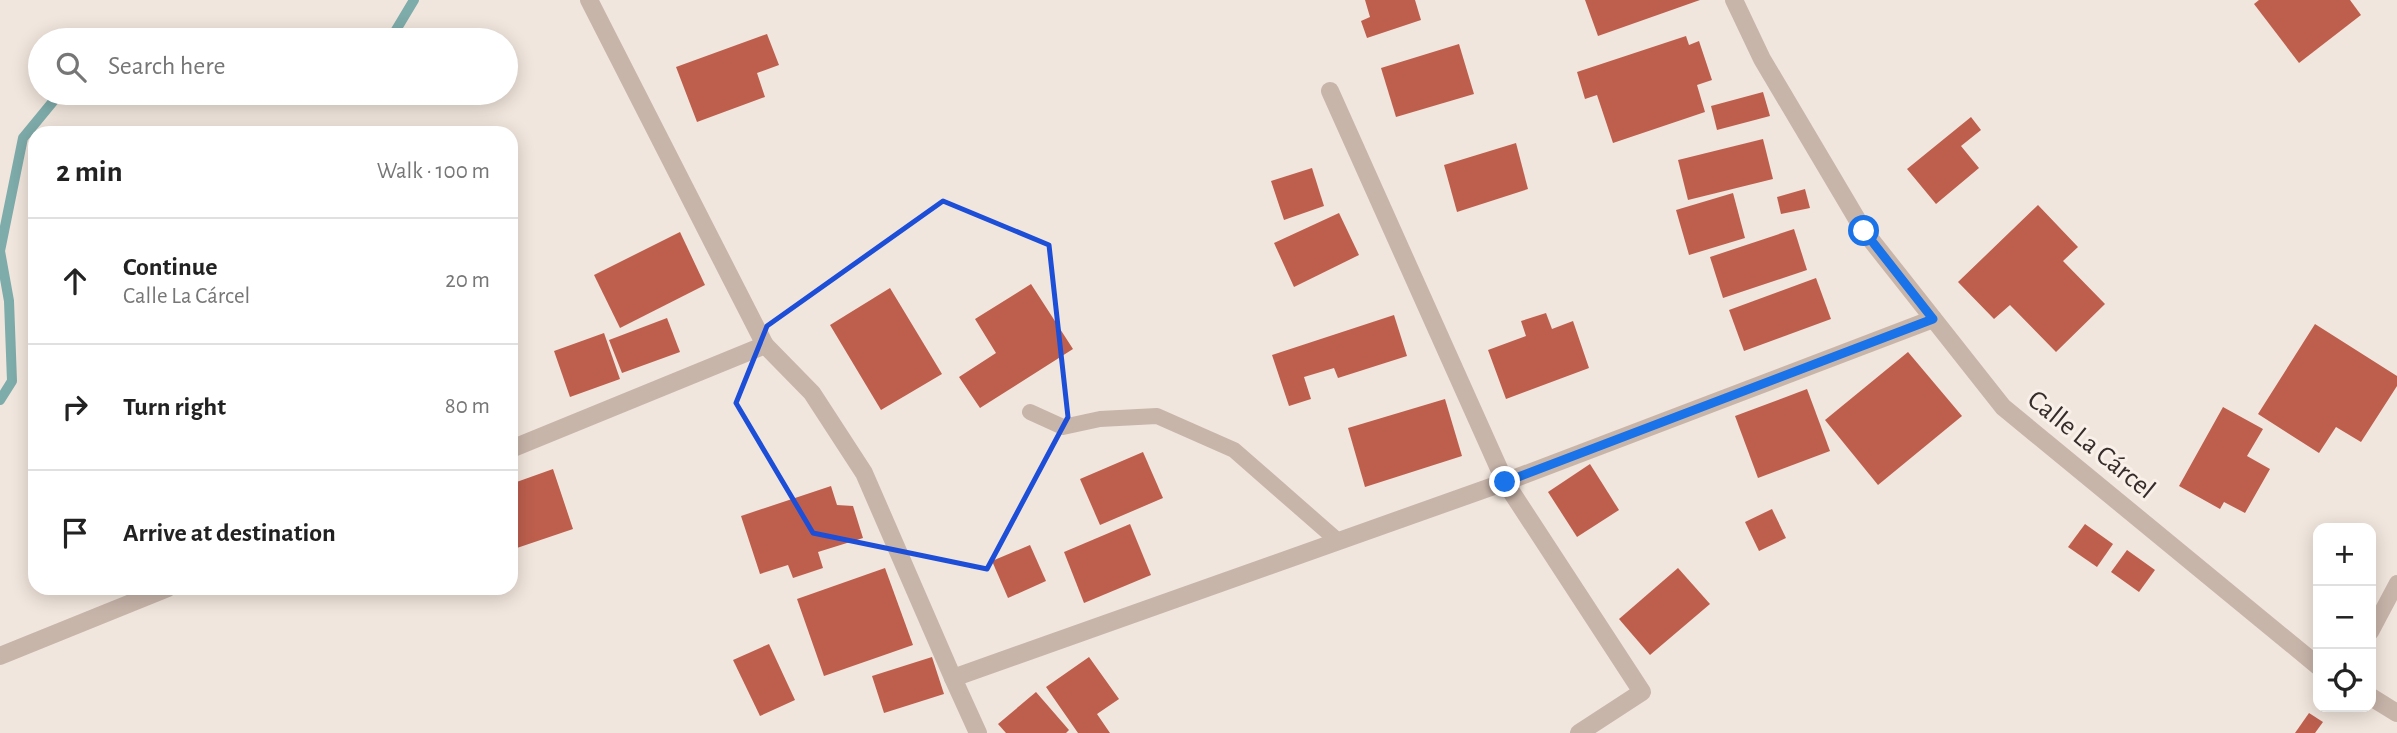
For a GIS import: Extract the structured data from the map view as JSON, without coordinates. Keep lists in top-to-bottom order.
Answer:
{
  "streets": {
    "street": ["Calle La Cárcel"]
  },
  "page": {
    "search": "Search here",
    "heading": ["2 min", "Walk · 100 m"],
    "list": [
      ["Continue", "Calle La Cárcel", "20 m"],
      ["Turn right", "80 m"],
      "Arrive at destination"
    ],
    "map_buttons": ["+", "−"]
  }
}
